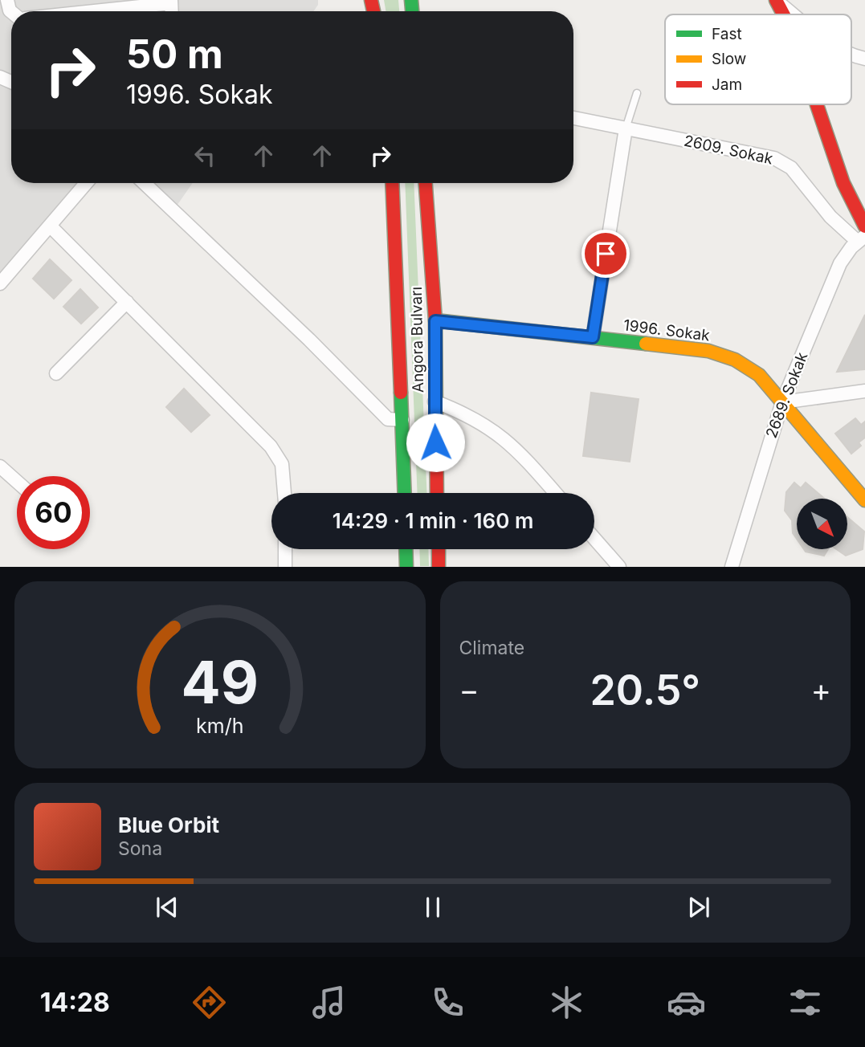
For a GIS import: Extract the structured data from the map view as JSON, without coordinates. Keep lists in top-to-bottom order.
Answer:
{
  "streets": {
    "main road": ["1996. Sokak", "Angora Bulvarı"],
    "street": ["2609. Sokak", "2689. Sokak"]
  },
  "crossings": [
    ["2609. Sokak", "2689. Sokak"],
    ["1996. Sokak", "Angora Bulvarı"],
    ["1996. Sokak", "2689. Sokak"]
  ],
  "legend": ["Fast", "Slow", "Jam"],
  "north": "bottom right",
  "page": {
    "turn": ["50 m", "1996. Sokak"],
    "limit": "60",
    "trip": "14:29 · 1 min · 160 m",
    "tile": "Climate",
    "heat": ["−", "20.5°", "+"],
    "song": ["Blue Orbit", "Sona"],
    "tabs": "14:28",
    "gauge": ["49", "km/h"]
  }
}
